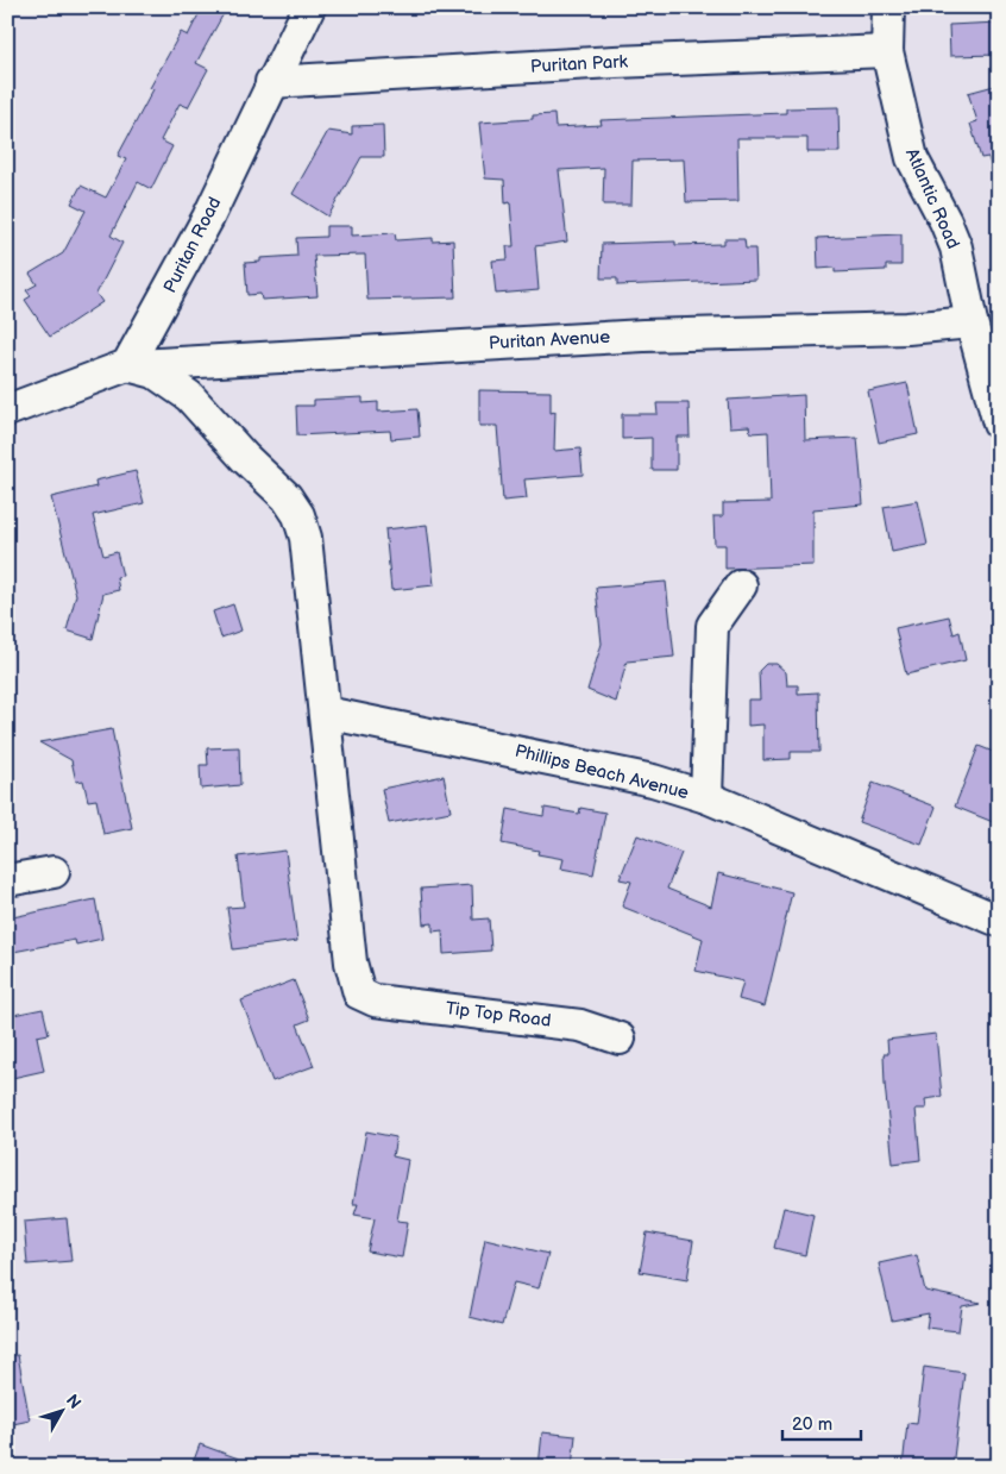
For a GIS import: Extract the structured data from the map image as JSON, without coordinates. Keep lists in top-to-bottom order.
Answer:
{
  "streets": {
    "street": [
      "Puritan Park",
      "Atlantic Road",
      "Puritan Road",
      "Puritan Avenue",
      "Phillips Beach Avenue",
      "Tip Top Road"
    ]
  },
  "crossings": [
    ["Puritan Park", "Atlantic Road"],
    ["Puritan Park", "Puritan Road"],
    ["Atlantic Road", "Puritan Avenue"],
    ["Puritan Road", "Puritan Avenue"],
    ["Phillips Beach Avenue", "Tip Top Road"]
  ],
  "scale_bar": "20 m",
  "north": "top right"
}
